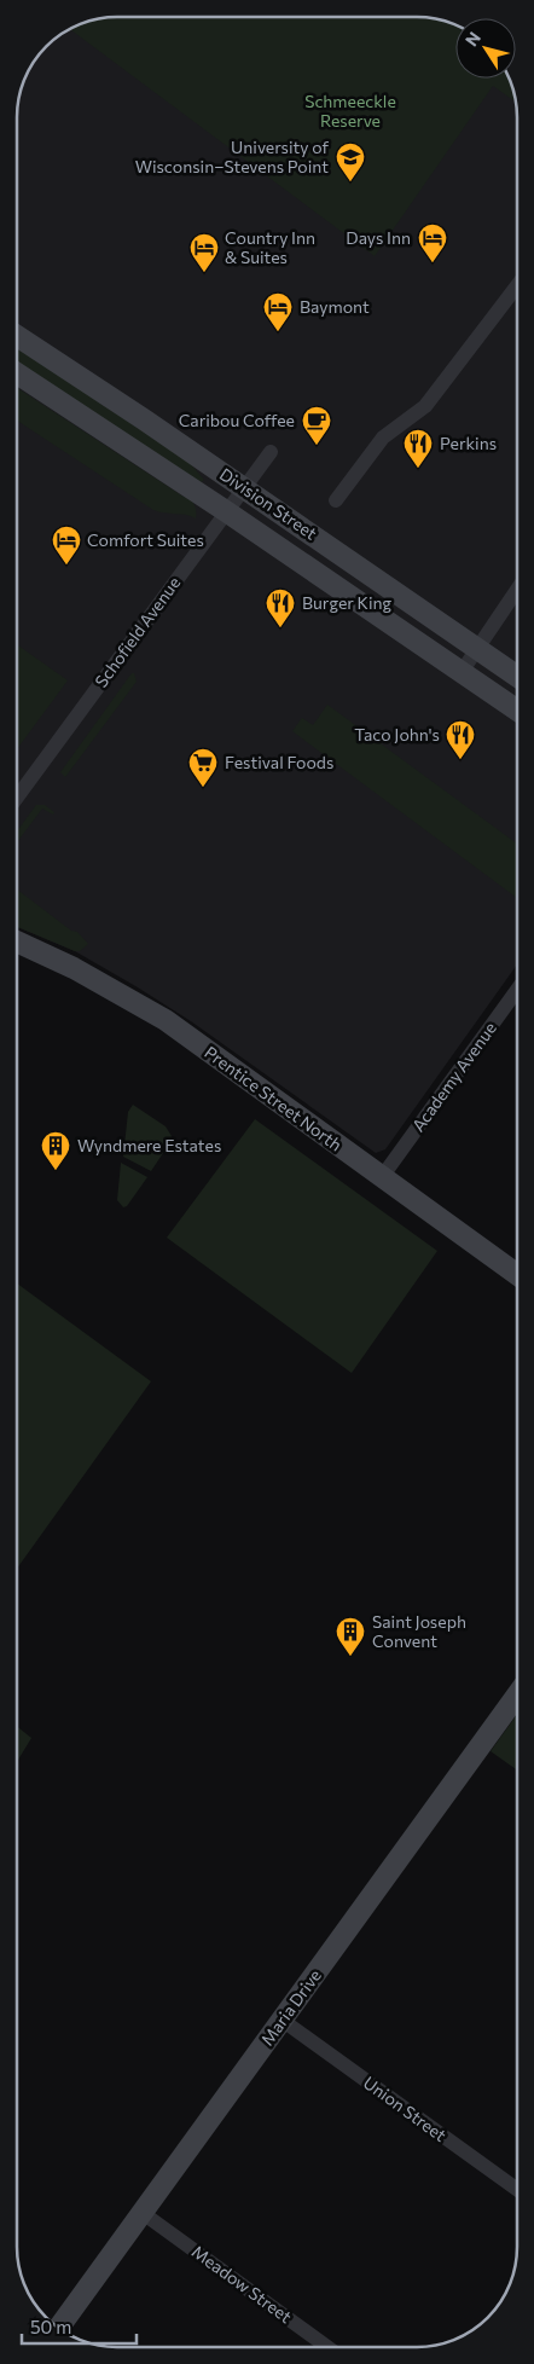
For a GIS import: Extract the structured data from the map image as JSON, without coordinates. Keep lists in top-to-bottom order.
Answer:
{
  "streets": {
    "street": [
      "Division Street",
      "Schofield Avenue",
      "Academy Avenue",
      "Prentice Street North",
      "Maria Drive",
      "Union Street",
      "Meadow Street"
    ]
  },
  "crossings": [
    ["Division Street", "Schofield Avenue"],
    ["Academy Avenue", "Prentice Street North"],
    ["Maria Drive", "Union Street"],
    ["Maria Drive", "Meadow Street"]
  ],
  "parks": ["Schmeeckle Reserve"],
  "places": {
    "school or university": ["University of Wisconsin–Stevens Point"],
    "hotel": [
      "Days Inn",
      "Country Inn & Suites",
      "Baymont",
      "Comfort Suites"
    ],
    "cafe": ["Caribou Coffee"],
    "restaurant": ["Perkins", "Burger King", "Taco John's"],
    "supermarket": ["Festival Foods"],
    "building": ["Wyndmere Estates", "Saint Joseph Convent"]
  },
  "scale_bar": "50 m",
  "north": "top left"
}
